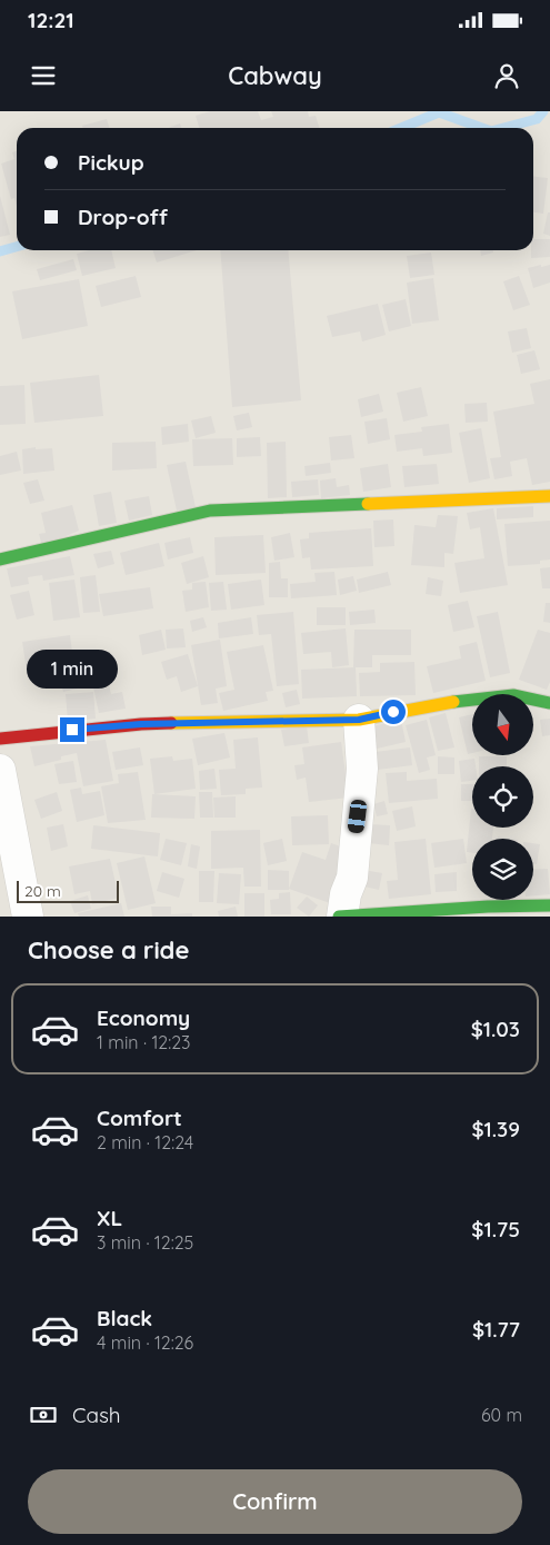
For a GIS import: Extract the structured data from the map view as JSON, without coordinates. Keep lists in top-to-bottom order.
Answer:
{
  "scale_bar": "20 m",
  "north": "bottom",
  "page": {
    "status": "12:21",
    "header": "Cabway",
    "banner": ["Pickup", "Drop-off"],
    "bubble": "1 min",
    "scale": "20 m",
    "heading": "Choose a ride",
    "list": [
      {
        "name": "Economy",
        "note": "1 min · 12:23",
        "value": "$1.03"
      },
      {
        "name": "Comfort",
        "note": "2 min · 12:24",
        "value": "$1.39"
      },
      {
        "name": "XL",
        "note": "3 min · 12:25",
        "value": "$1.75"
      },
      {
        "name": "Black",
        "note": "4 min · 12:26",
        "value": "$1.77"
      }
    ],
    "pay": ["Cash", "60 m"],
    "buttons": "Confirm"
  }
}
